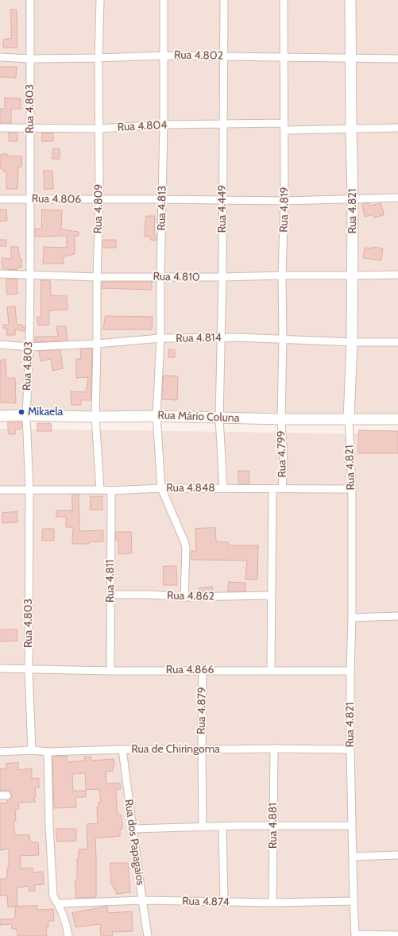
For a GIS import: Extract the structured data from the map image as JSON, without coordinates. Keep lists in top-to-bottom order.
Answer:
{
  "streets": {
    "street": [
      "Rua 4.802",
      "Rua 4.803",
      "Rua 4.804",
      "Rua 4.806",
      "Rua 4.813",
      "Rua 4.809",
      "Rua 4.449",
      "Rua 4.819",
      "Rua 4.821",
      "Rua 4.810",
      "Rua 4.814",
      "Rua Mário Coluna",
      "Rua 4.799",
      "Rua 4.848",
      "Rua 4.811",
      "Rua 4.862",
      "Rua 4.866",
      "Rua 4.879",
      "Rua de Chiringoma",
      "Rua 4.881",
      "Rua dos Papagaios",
      "Rua 4.874"
    ]
  },
  "crossings": [
    ["Rua 4.802", "Rua 4.803"],
    ["Rua 4.802", "Rua 4.813"],
    ["Rua 4.802", "Rua 4.809"],
    ["Rua 4.802", "Rua 4.449"],
    ["Rua 4.802", "Rua 4.819"],
    ["Rua 4.802", "Rua 4.821"],
    ["Rua 4.803", "Rua 4.804"],
    ["Rua 4.803", "Rua 4.806"],
    ["Rua 4.803", "Rua 4.810"],
    ["Rua 4.803", "Rua 4.814"],
    ["Rua 4.803", "Rua Mário Coluna"],
    ["Rua 4.803", "Rua 4.848"],
    ["Rua 4.803", "Rua 4.866"],
    ["Rua 4.803", "Rua de Chiringoma"],
    ["Rua 4.804", "Rua 4.813"],
    ["Rua 4.804", "Rua 4.809"],
    ["Rua 4.804", "Rua 4.449"],
    ["Rua 4.804", "Rua 4.819"],
    ["Rua 4.804", "Rua 4.821"],
    ["Rua 4.806", "Rua 4.813"],
    ["Rua 4.806", "Rua 4.809"],
    ["Rua 4.806", "Rua 4.449"],
    ["Rua 4.806", "Rua 4.819"],
    ["Rua 4.806", "Rua 4.821"],
    ["Rua 4.813", "Rua 4.810"],
    ["Rua 4.813", "Rua 4.814"],
    ["Rua 4.813", "Rua Mário Coluna"],
    ["Rua 4.813", "Rua 4.848"],
    ["Rua 4.813", "Rua 4.862"],
    ["Rua 4.809", "Rua 4.810"],
    ["Rua 4.809", "Rua 4.814"],
    ["Rua 4.809", "Rua Mário Coluna"],
    ["Rua 4.809", "Rua 4.848"],
    ["Rua 4.449", "Rua 4.810"],
    ["Rua 4.449", "Rua 4.814"],
    ["Rua 4.449", "Rua Mário Coluna"],
    ["Rua 4.449", "Rua 4.848"],
    ["Rua 4.819", "Rua 4.810"],
    ["Rua 4.819", "Rua 4.814"],
    ["Rua 4.819", "Rua Mário Coluna"],
    ["Rua 4.819", "Rua 4.799"],
    ["Rua 4.821", "Rua 4.810"],
    ["Rua 4.821", "Rua 4.814"],
    ["Rua 4.821", "Rua Mário Coluna"],
    ["Rua 4.821", "Rua 4.848"],
    ["Rua 4.821", "Rua 4.866"],
    ["Rua 4.821", "Rua de Chiringoma"],
    ["Rua 4.821", "Rua 4.874"],
    ["Rua Mário Coluna", "Rua 4.799"],
    ["Rua 4.799", "Rua 4.848"],
    ["Rua 4.848", "Rua 4.811"],
    ["Rua 4.811", "Rua 4.862"],
    ["Rua 4.811", "Rua 4.866"],
    ["Rua 4.866", "Rua 4.879"],
    ["Rua 4.879", "Rua de Chiringoma"],
    ["Rua de Chiringoma", "Rua 4.881"],
    ["Rua de Chiringoma", "Rua dos Papagaios"],
    ["Rua 4.881", "Rua 4.874"],
    ["Rua dos Papagaios", "Rua 4.874"]
  ],
  "places": ["Mikaela"]
}
